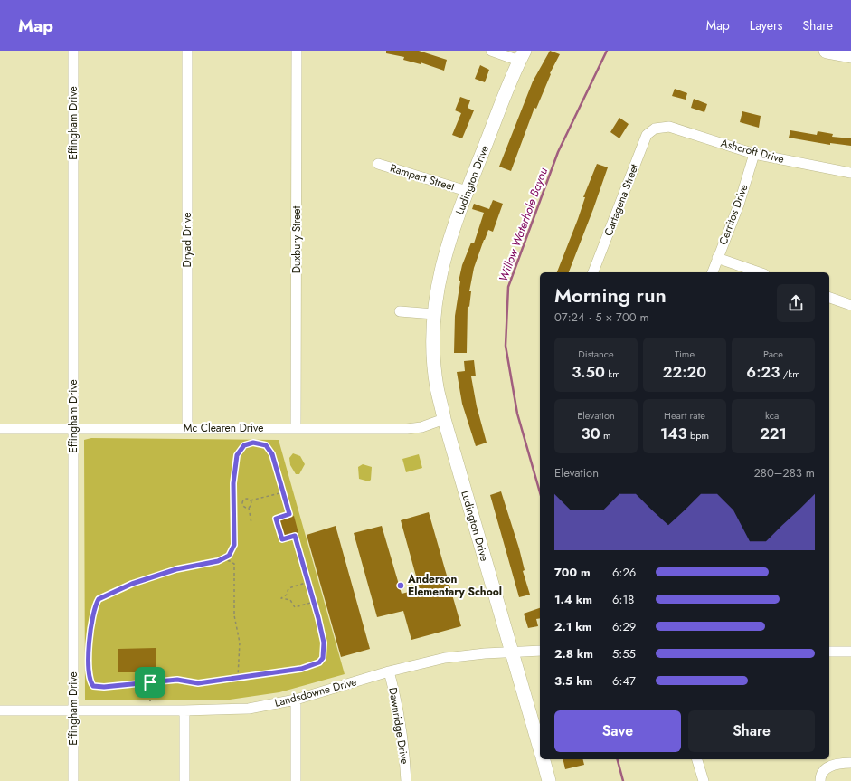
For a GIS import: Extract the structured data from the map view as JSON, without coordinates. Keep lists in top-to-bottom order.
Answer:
{
  "streets": {
    "street": [
      "Effingham Drive",
      "Ashcroft Drive",
      "Rampart Street",
      "Ludington Drive",
      "Cartagena Street",
      "Cerritos Drive",
      "Dryad Drive",
      "Duxbury Street",
      "Mc Clearen Drive",
      "Landsdowne Drive",
      "Dawnridge Drive"
    ]
  },
  "crossings": [
    ["Effingham Drive", "Mc Clearen Drive"],
    ["Effingham Drive", "Landsdowne Drive"],
    ["Ashcroft Drive", "Cartagena Street"],
    ["Ashcroft Drive", "Cerritos Drive"],
    ["Rampart Street", "Ludington Drive"],
    ["Ludington Drive", "Mc Clearen Drive"],
    ["Ludington Drive", "Landsdowne Drive"],
    ["Dryad Drive", "Mc Clearen Drive"],
    ["Duxbury Street", "Mc Clearen Drive"],
    ["Landsdowne Drive", "Dawnridge Drive"]
  ],
  "water": ["Willow Waterhole Bayou"],
  "places": ["Anderson Elementary School"],
  "page": {
    "header": "Map",
    "nav": ["Map", "Layers", "Share"],
    "heading": ["Morning run", "07:24 · 5 × 700 m"],
    "stats": [
      ["Distance", "3.50 km"],
      ["Time", "22:20"],
      ["Pace", "6:23 /km"],
      ["Elevation", "30 m"],
      ["Heart rate", "143 bpm"],
      ["kcal", "221"]
    ],
    "chart": ["Elevation", "280–283 m"],
    "list": [
      {
        "name": "700 m",
        "note": "6:26"
      },
      {
        "name": "1.4 km",
        "note": "6:18"
      },
      {
        "name": "2.1 km",
        "note": "6:29"
      },
      {
        "name": "2.8 km",
        "note": "5:55"
      },
      {
        "name": "3.5 km",
        "note": "6:47"
      }
    ],
    "buttons": ["Save", "Share"]
  }
}
